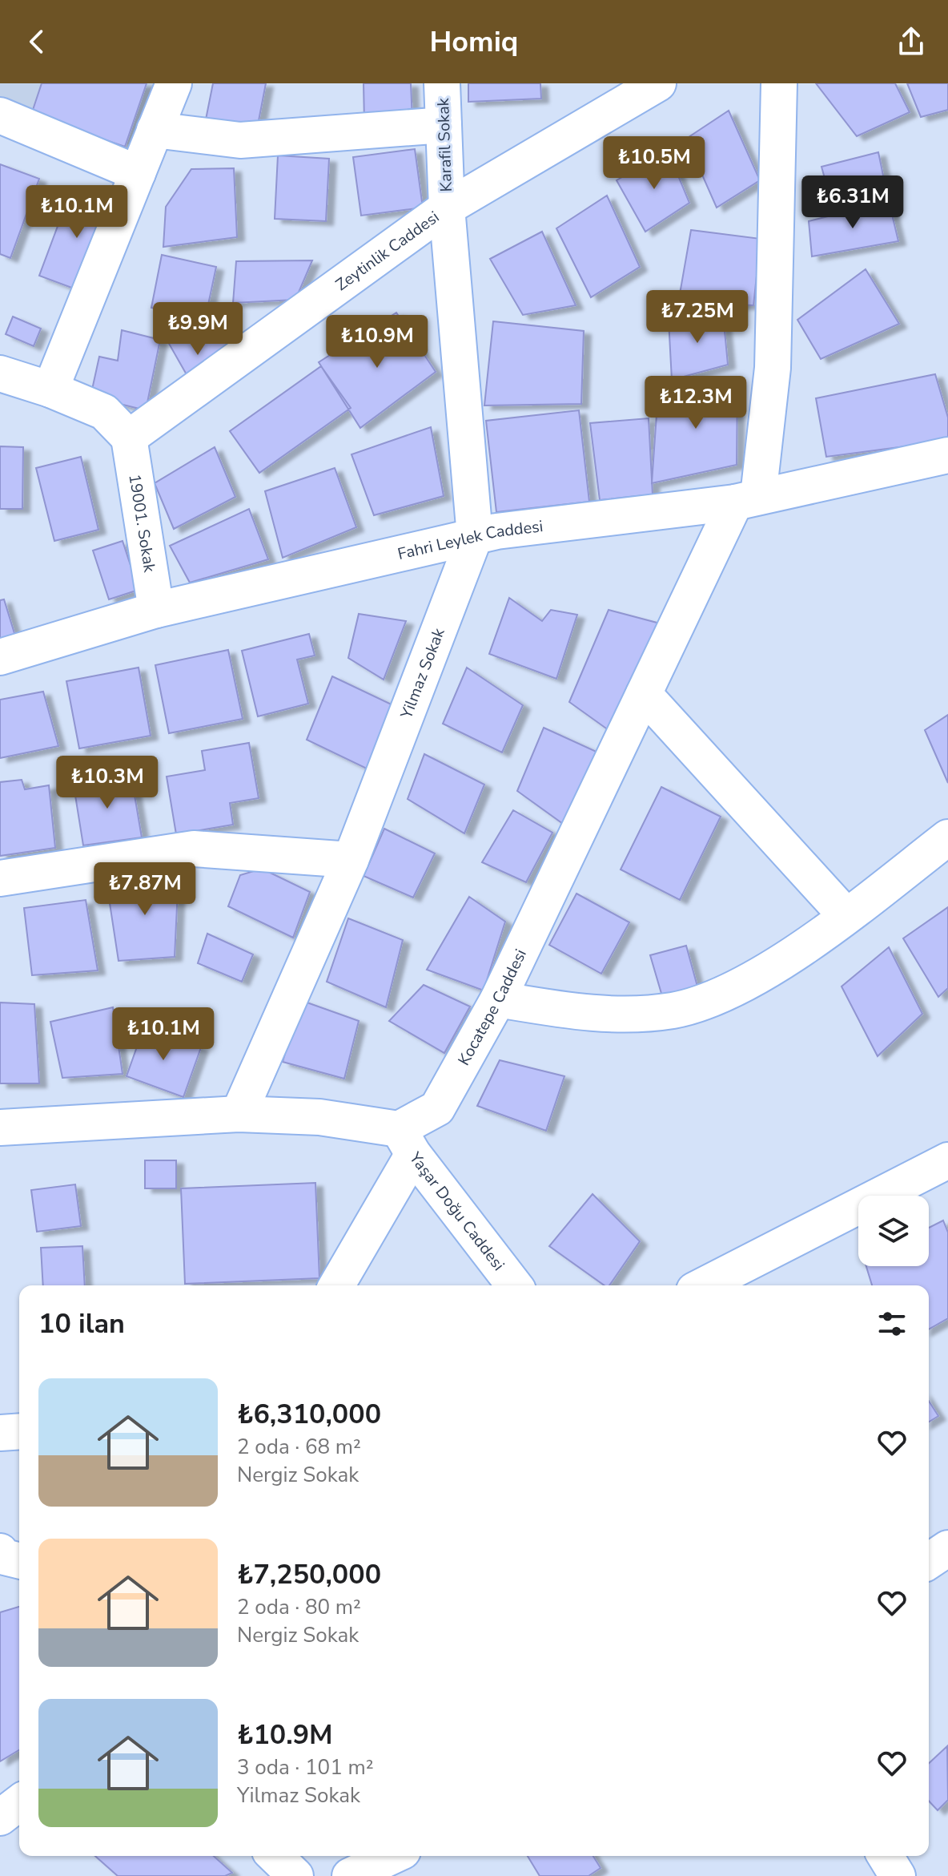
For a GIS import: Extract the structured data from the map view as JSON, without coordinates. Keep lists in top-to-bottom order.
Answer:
{
  "streets": {
    "street": [
      "Karafil Sokak",
      "Zeytinlik Caddesi",
      "19001. Sokak",
      "Fahri Leylek Caddesi",
      "Yilmaz Sokak",
      "Kocatepe Caddesi",
      "Yaşar Doğu Caddesi"
    ]
  },
  "crossings": [
    ["Karafil Sokak", "Zeytinlik Caddesi"],
    ["Karafil Sokak", "Yilmaz Sokak"],
    ["Zeytinlik Caddesi", "19001. Sokak"],
    ["Zeytinlik Caddesi", "Yilmaz Sokak"],
    ["19001. Sokak", "Fahri Leylek Caddesi"],
    ["Fahri Leylek Caddesi", "Yilmaz Sokak"],
    ["Fahri Leylek Caddesi", "Kocatepe Caddesi"],
    ["Kocatepe Caddesi", "Yaşar Doğu Caddesi"]
  ],
  "page": {
    "header": "Homiq",
    "price": [
      "₺10.5M",
      "₺6.31M",
      "₺10.1M",
      "₺7.25M",
      "₺9.9M",
      "₺10.9M",
      "₺12.3M",
      "₺10.3M",
      "₺7.87M",
      "₺10.1M"
    ],
    "heading": "10 ilan",
    "list": [
      {
        "name": "₺6,310,000",
        "note": "2 oda · 68 m² · Nergiz Sokak"
      },
      {
        "name": "₺7,250,000",
        "note": "2 oda · 80 m² · Nergiz Sokak"
      },
      {
        "name": "₺10.9M",
        "note": "3 oda · 101 m² · Yilmaz Sokak"
      }
    ]
  }
}
